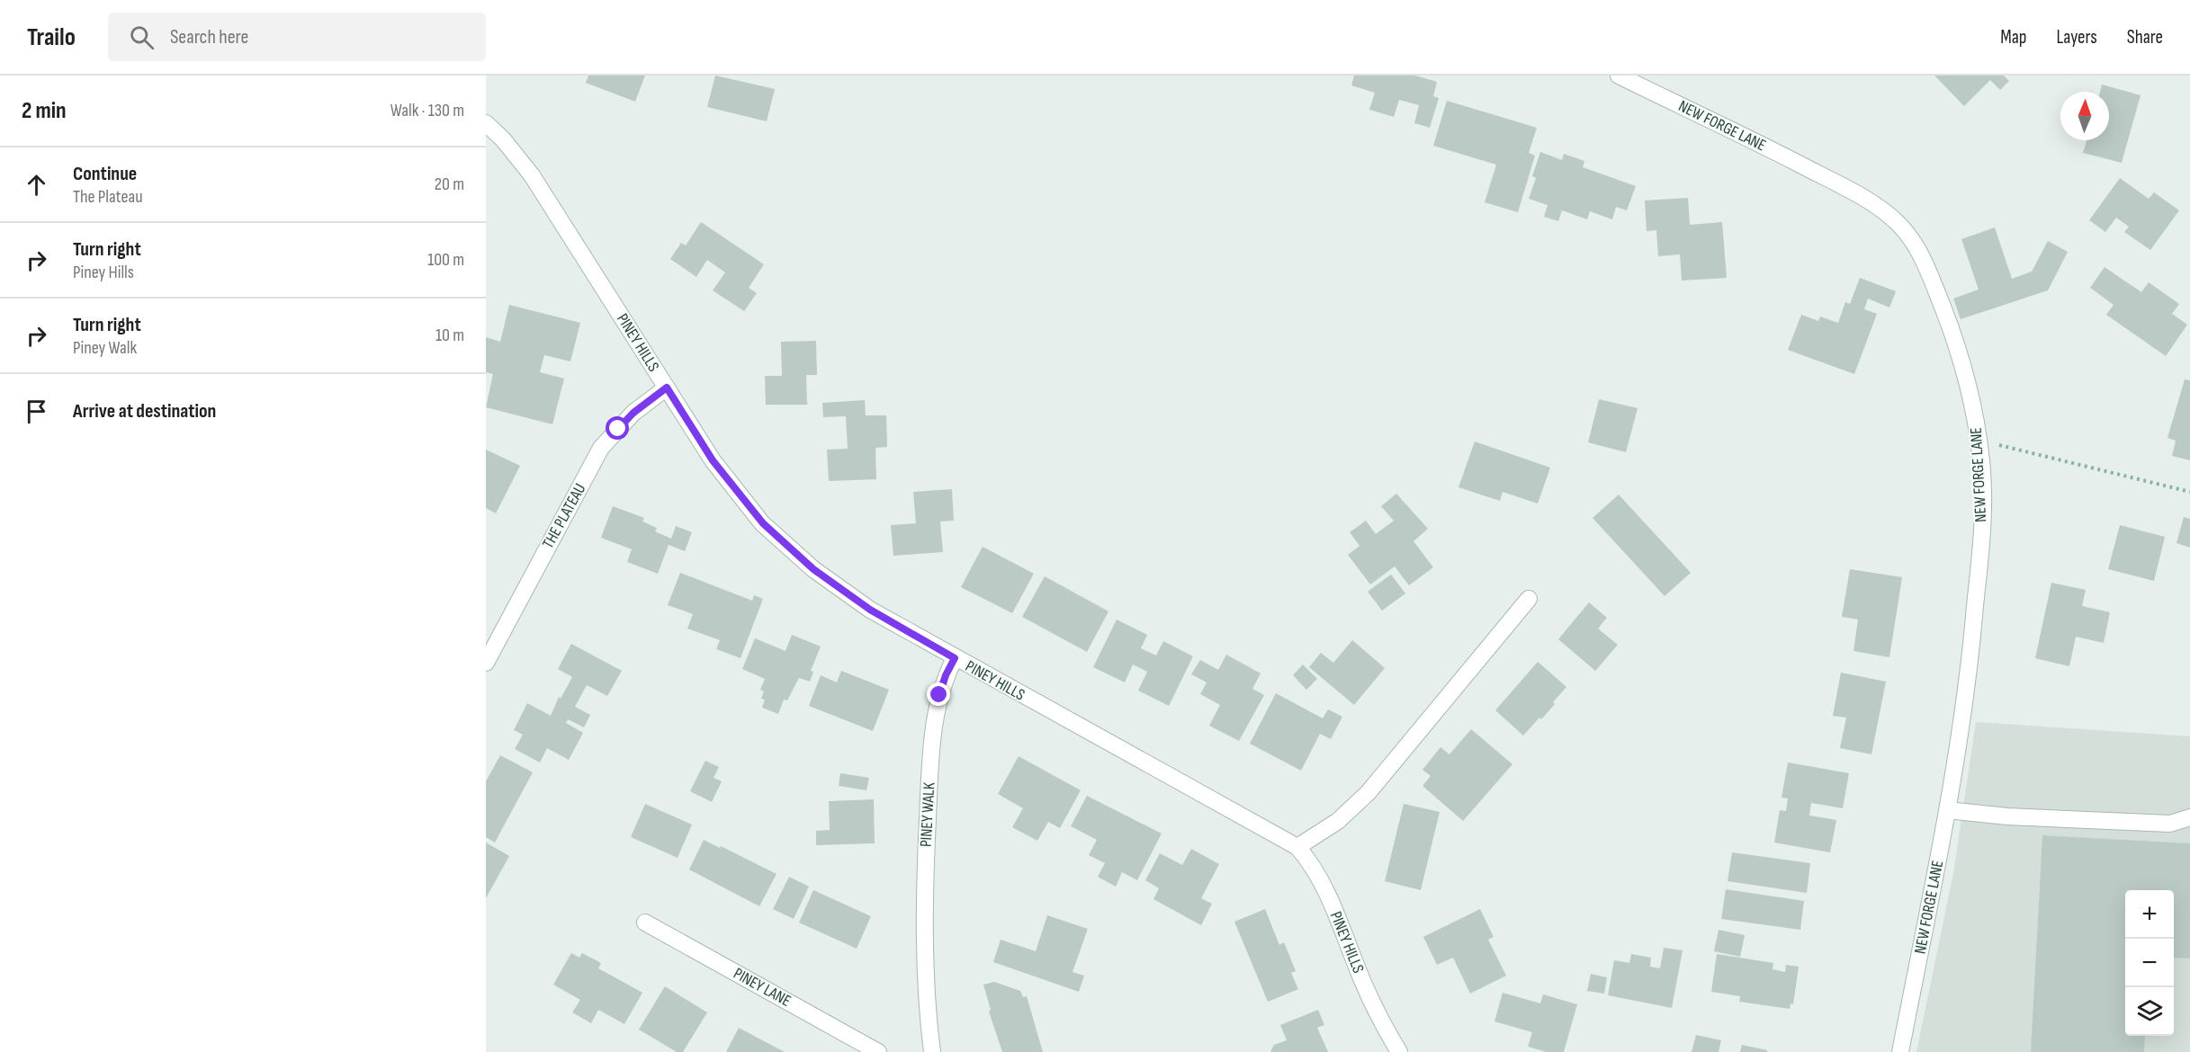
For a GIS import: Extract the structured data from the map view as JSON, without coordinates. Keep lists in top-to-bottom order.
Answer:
{
  "streets": {
    "street": [
      "NEW FORGE LANE",
      "PINEY HILLS",
      "THE PLATEAU",
      "PINEY WALK",
      "PINEY LANE"
    ]
  },
  "crossings": [
    ["PINEY HILLS", "THE PLATEAU"],
    ["PINEY HILLS", "PINEY WALK"]
  ],
  "north": "top",
  "page": {
    "header": "Trailo",
    "search": "Search here",
    "nav": ["Map", "Layers", "Share"],
    "heading": ["2 min", "Walk · 130 m"],
    "list": [
      ["Continue", "The Plateau", "20 m"],
      ["Turn right", "Piney Hills", "100 m"],
      ["Turn right", "Piney Walk", "10 m"],
      "Arrive at destination"
    ],
    "map_buttons": ["+", "−"]
  }
}
